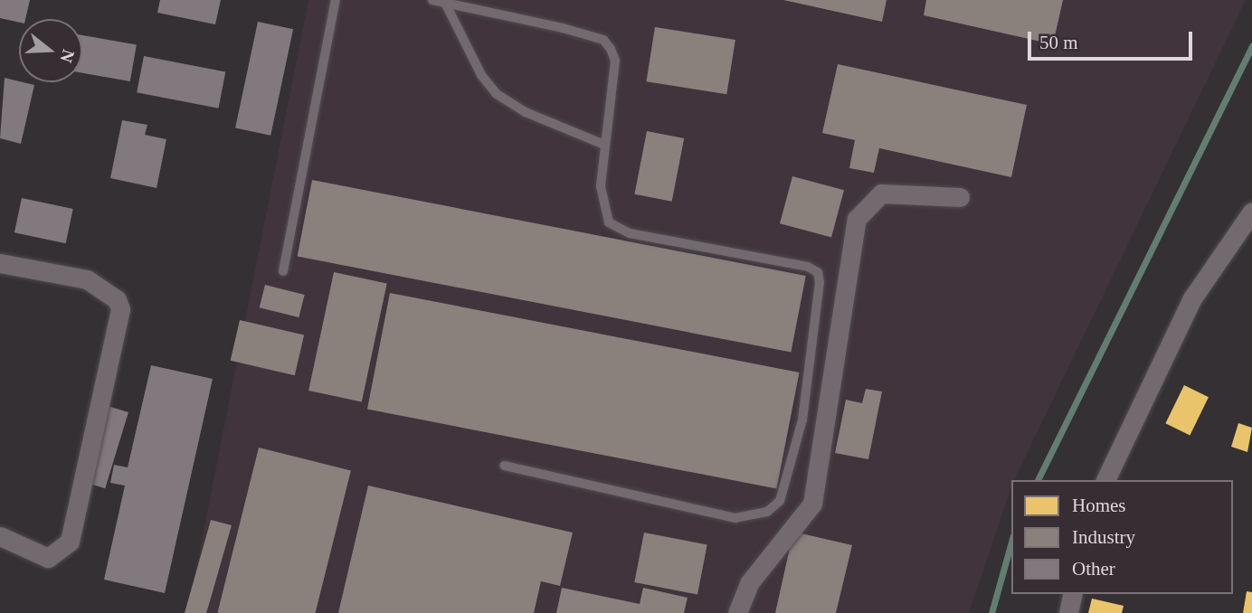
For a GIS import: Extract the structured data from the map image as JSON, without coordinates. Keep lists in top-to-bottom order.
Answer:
{
  "legend": ["Homes", "Industry", "Other"],
  "scale_bar": "50 m",
  "north": "right"
}
